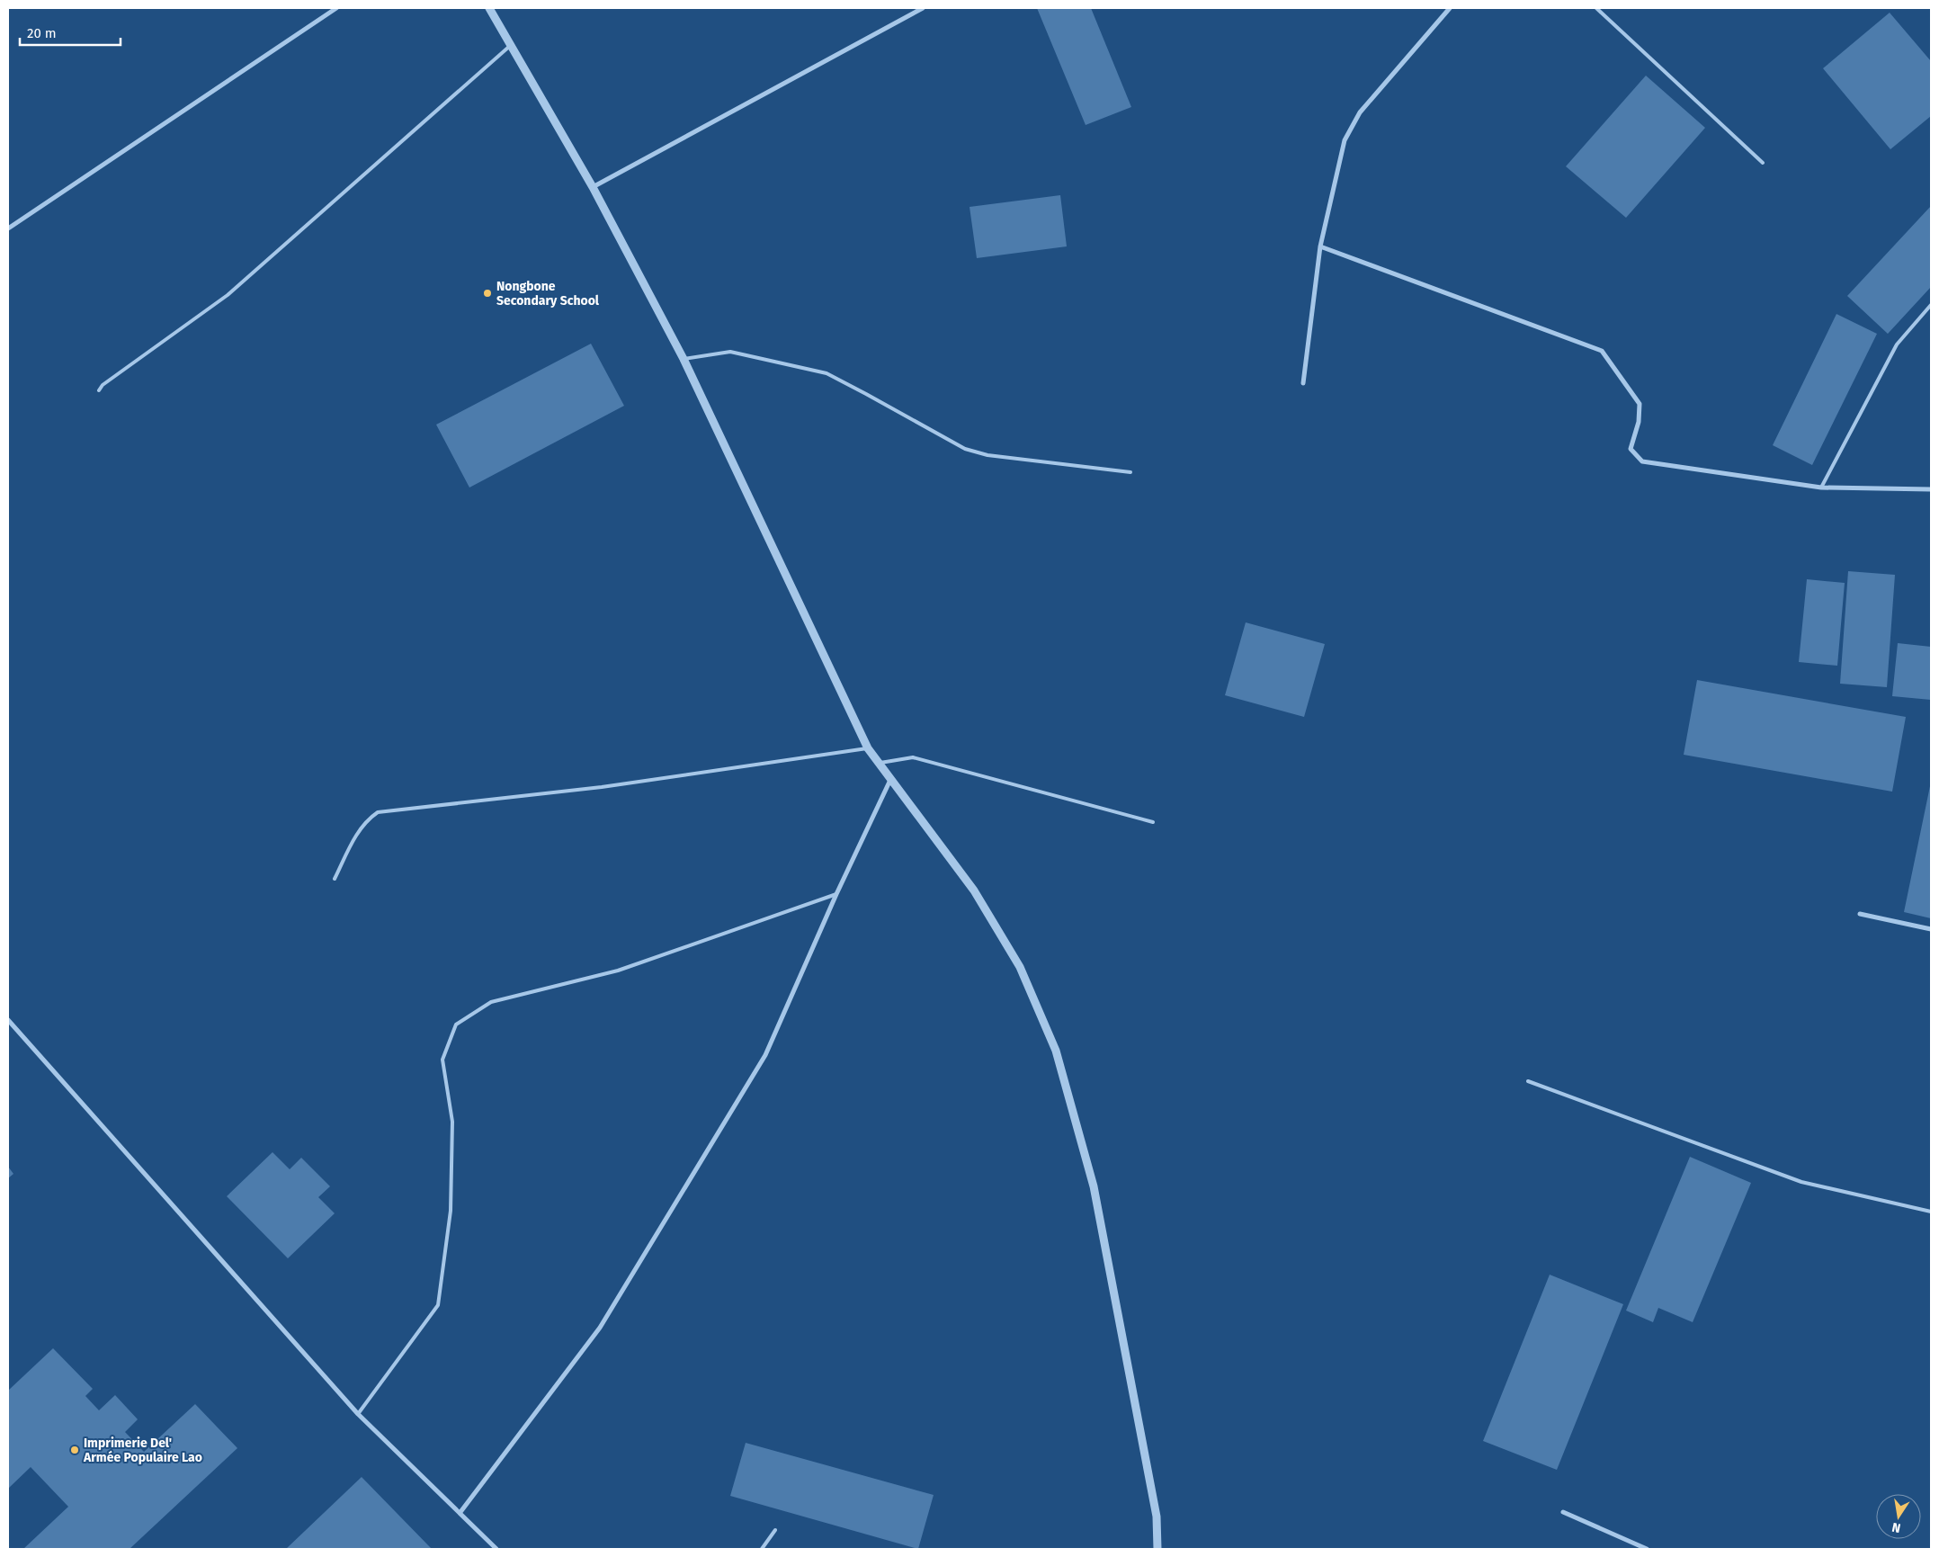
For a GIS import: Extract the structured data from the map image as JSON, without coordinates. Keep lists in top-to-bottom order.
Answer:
{
  "places": ["Nongbone Secondary School", "Imprimerie Del' Armée Populaire Lao"],
  "scale_bar": "20 m",
  "north": "bottom"
}
